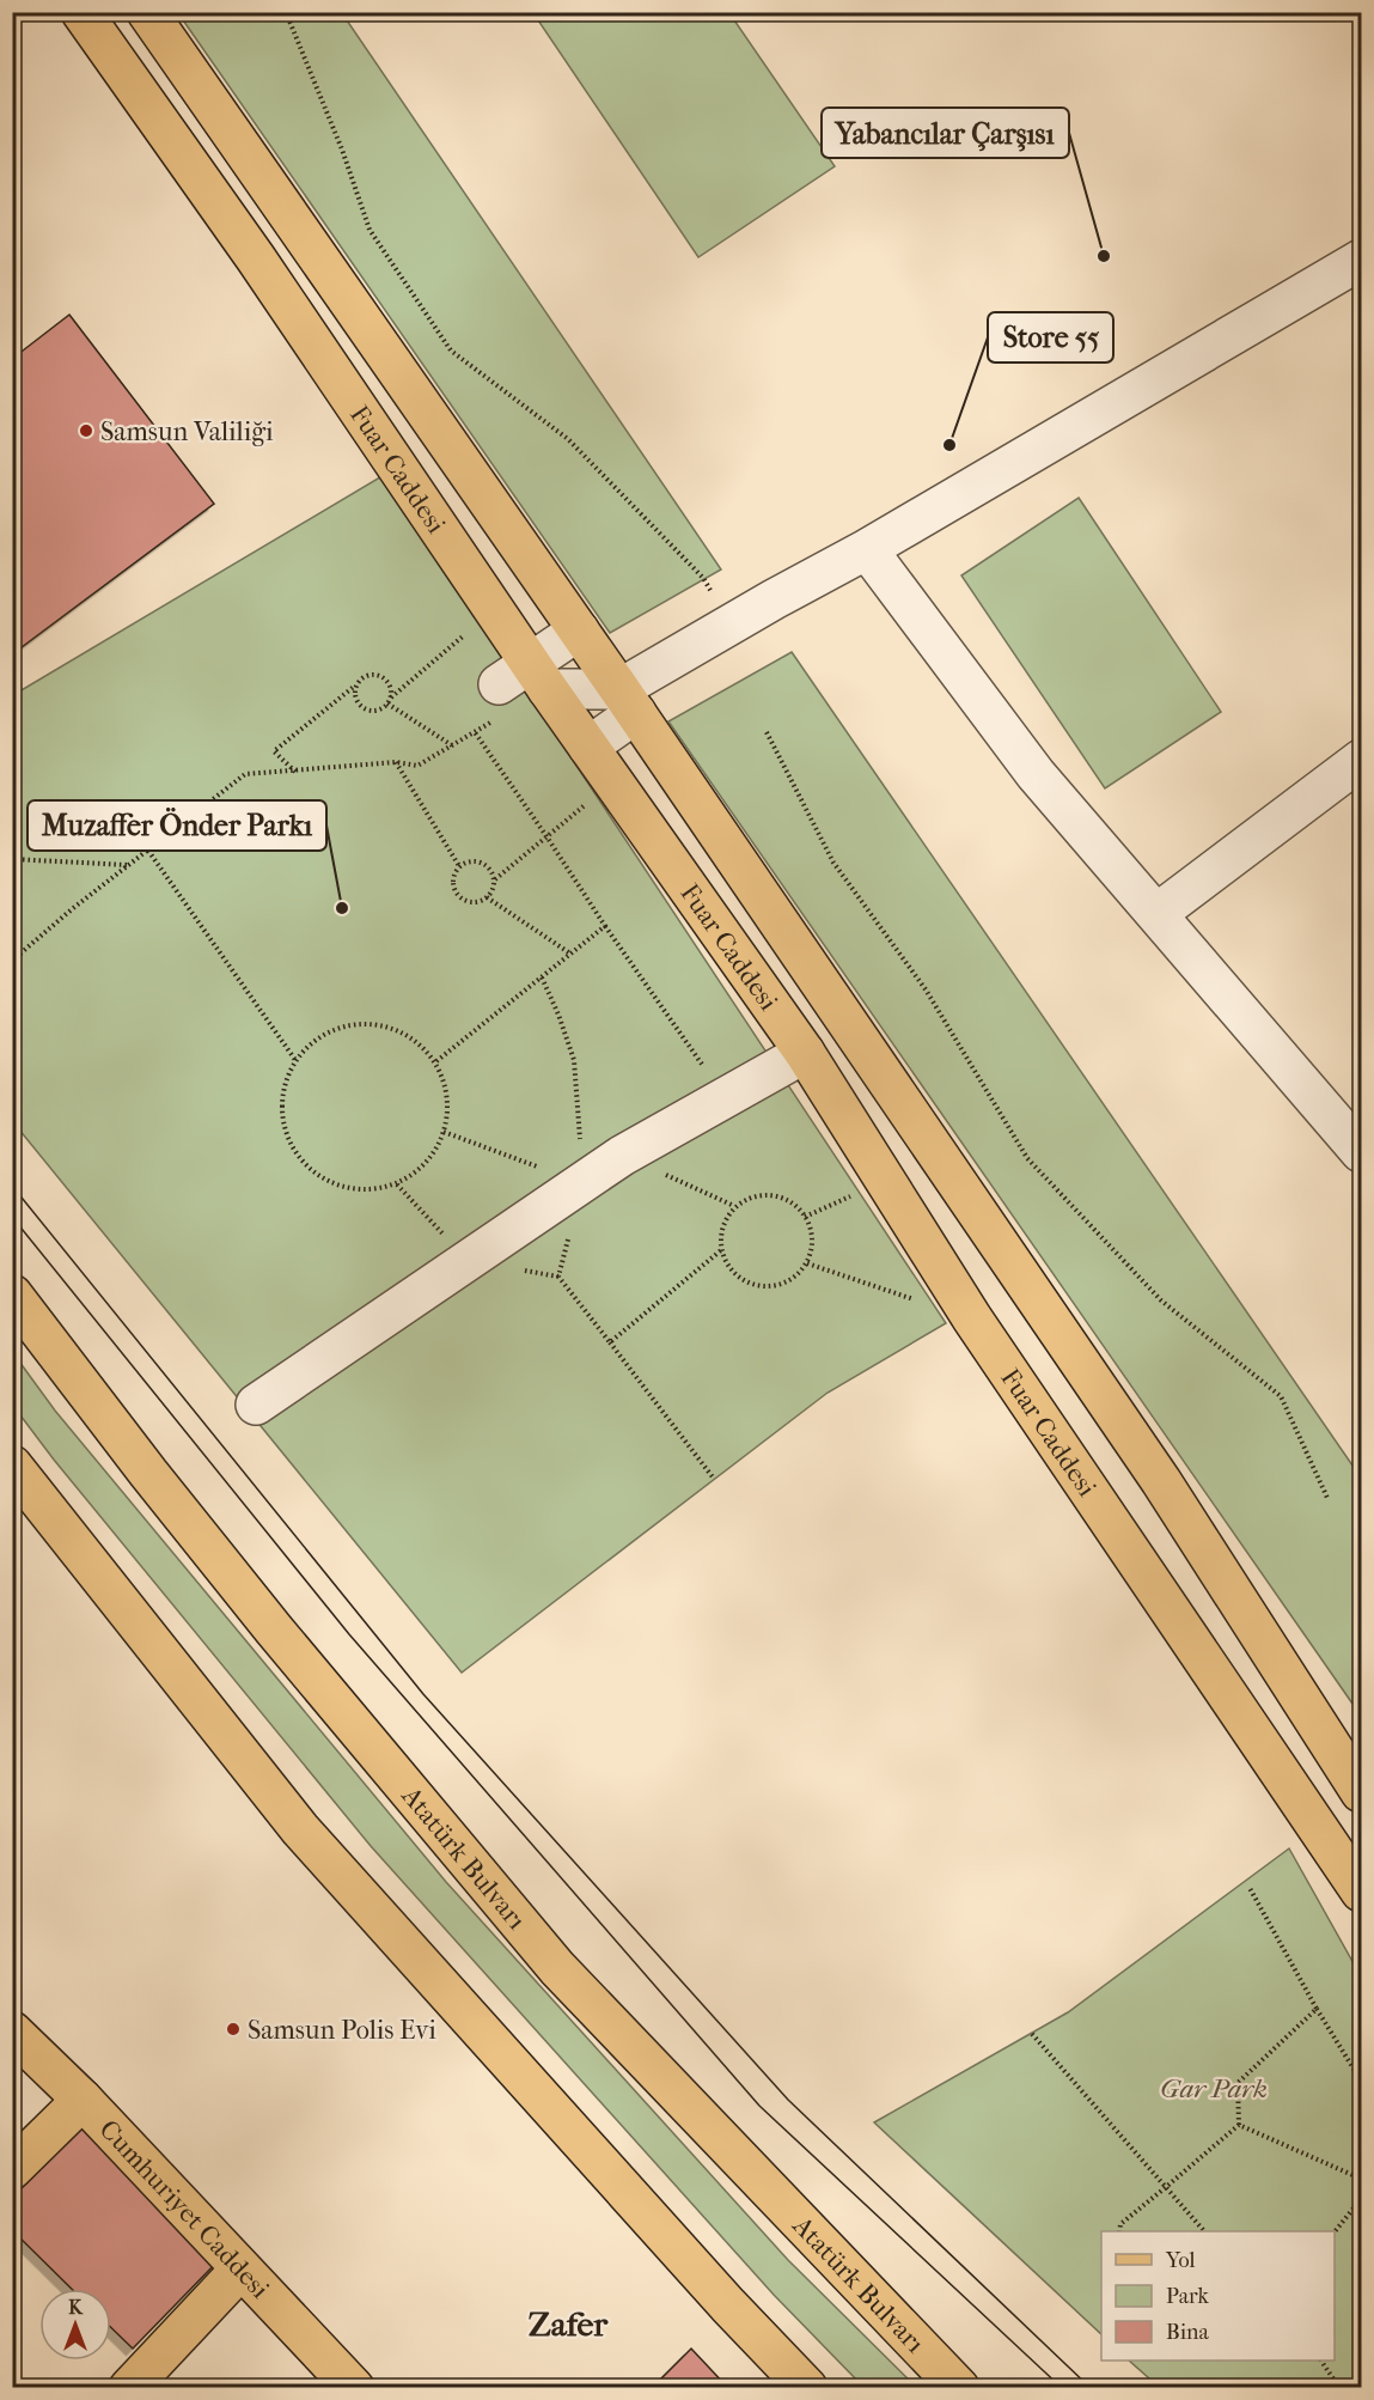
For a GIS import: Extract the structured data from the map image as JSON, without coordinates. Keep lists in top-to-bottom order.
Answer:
{
  "streets": {
    "main road": ["Fuar Caddesi", "Atatürk Bulvarı", "Cumhuriyet Caddesi"]
  },
  "districts": ["Zafer"],
  "parks": ["Gar Park"],
  "places": [
    "Yabancılar Çarşısı",
    "Samsun Valiliği",
    "Store 55",
    "Muzaffer Önder Parkı",
    "Samsun Polis Evi"
  ],
  "legend": ["Yol", "Park", "Bina"],
  "north": "top"
}
